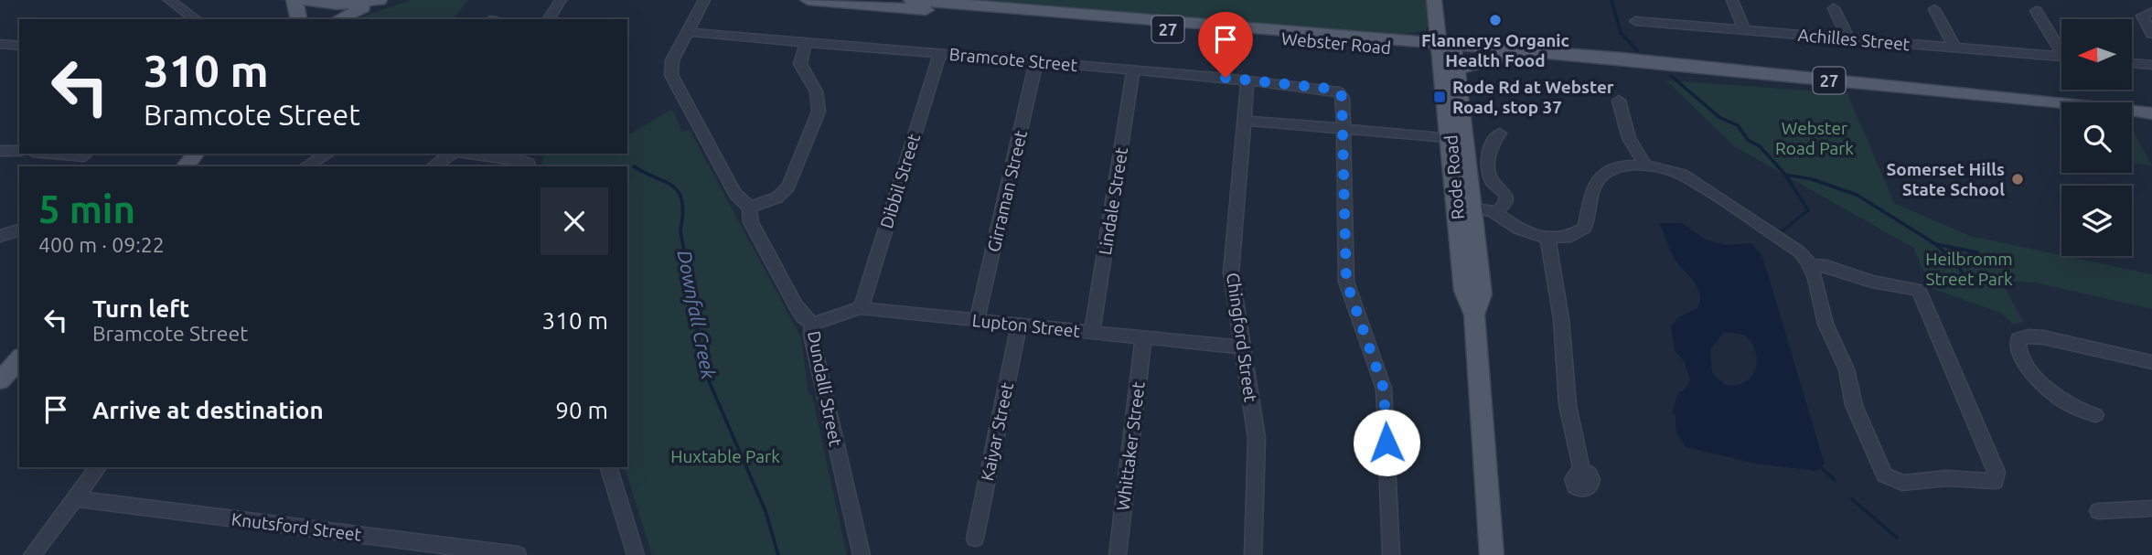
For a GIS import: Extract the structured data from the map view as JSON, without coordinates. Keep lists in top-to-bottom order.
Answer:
{
  "streets": {
    "main road": ["27", "Webster Road", "Rode Road"],
    "street": [
      "Achilles Street",
      "Bramcote Street",
      "Dibbil Street",
      "Girraman Street",
      "Lindale Street",
      "Lupton Street",
      "Chingford Street",
      "Dundalli Street",
      "Kaiyar Street",
      "Whittaker Street",
      "Knutsford Street"
    ]
  },
  "crossings": [
    ["Webster Road", "Rode Road"],
    ["Bramcote Street", "Dibbil Street"],
    ["Bramcote Street", "Girraman Street"],
    ["Bramcote Street", "Lindale Street"],
    ["Bramcote Street", "Chingford Street"],
    ["Bramcote Street", "Dundalli Street"],
    ["Dibbil Street", "Lupton Street"],
    ["Girraman Street", "Lupton Street"],
    ["Lindale Street", "Lupton Street"],
    ["Lupton Street", "Chingford Street"],
    ["Lupton Street", "Dundalli Street"],
    ["Lupton Street", "Kaiyar Street"],
    ["Lupton Street", "Whittaker Street"]
  ],
  "water": ["Downfall Creek"],
  "parks": ["Webster Road Park", "Heilbromm Street Park", "Huxtable Park"],
  "places": {
    "other": ["Flannerys Organic Health Food", "Somerset Hills State School"],
    "transit": ["Rode Rd at Webster Road, stop 37"]
  },
  "north": "left",
  "page": {
    "turn": ["310 m", "Bramcote Street"],
    "heading": ["5 min", "400 m · 09:22"],
    "list": [
      {
        "name": "Turn left",
        "note": "Bramcote Street",
        "value": "310 m"
      },
      {
        "name": "Arrive at destination",
        "value": "90 m"
      }
    ]
  }
}
